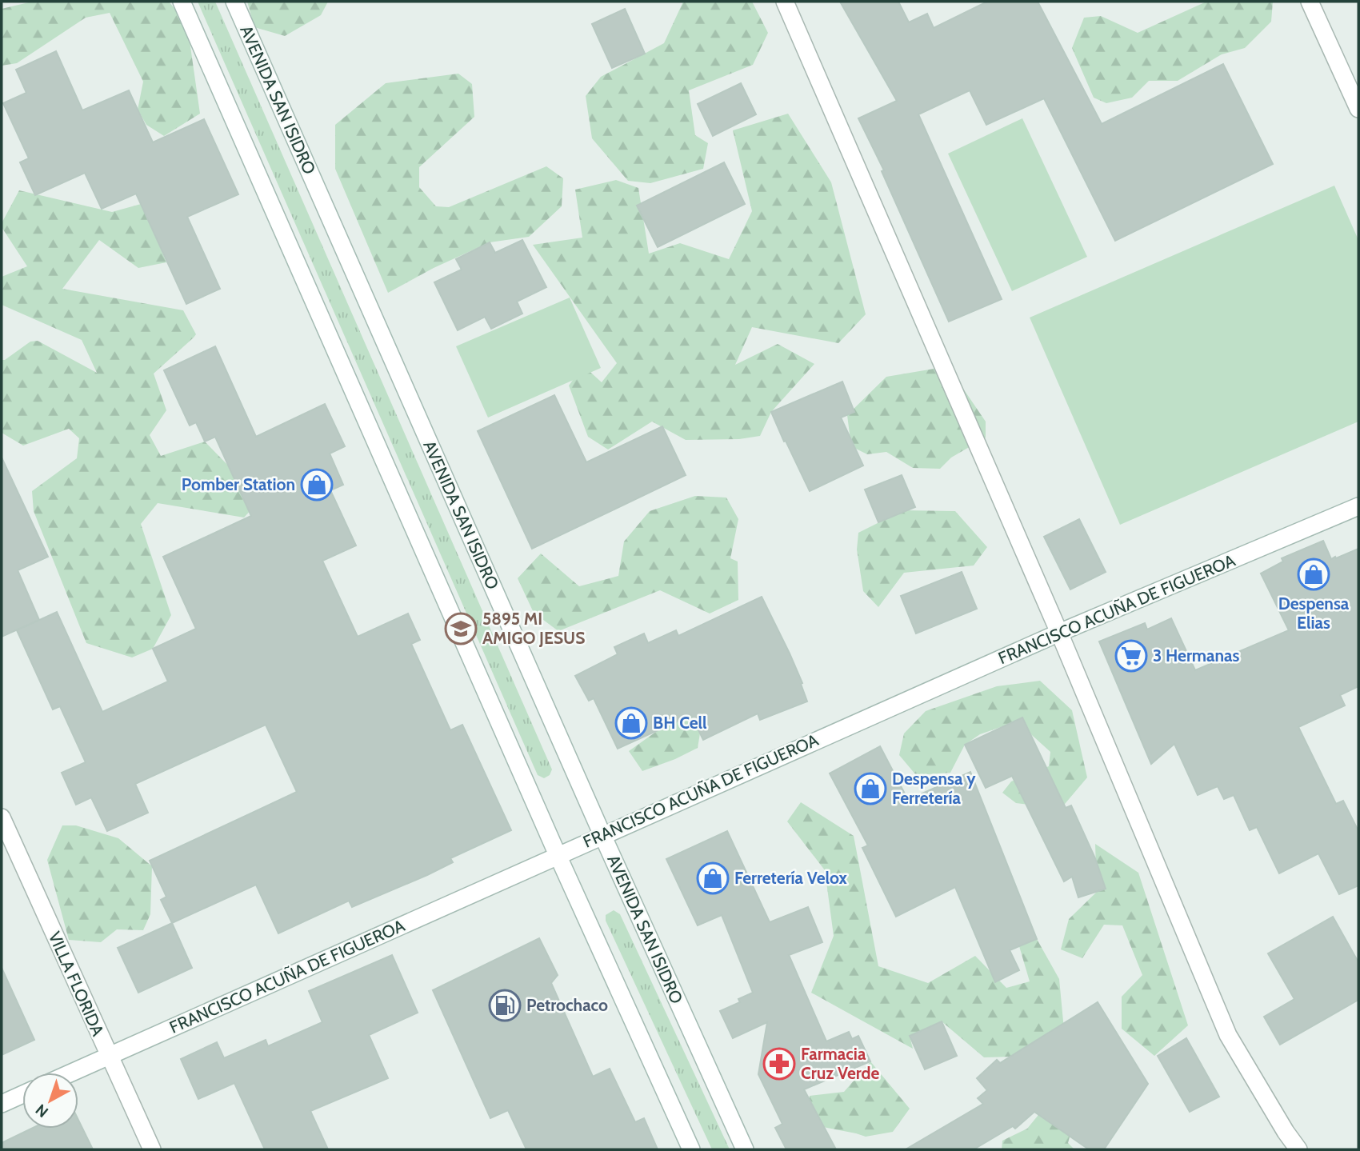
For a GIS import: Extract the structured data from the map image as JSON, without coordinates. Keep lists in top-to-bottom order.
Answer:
{
  "streets": {
    "street": ["AVENIDA SAN ISIDRO", "FRANCISCO ACUÑA DE FIGUEROA", "VILLA FLORIDA"]
  },
  "crossings": [
    ["AVENIDA SAN ISIDRO", "FRANCISCO ACUÑA DE FIGUEROA"],
    ["FRANCISCO ACUÑA DE FIGUEROA", "VILLA FLORIDA"]
  ],
  "places": {
    "shop": [
      "Pomber Station",
      "Despensa Elias",
      "BH Cell",
      "Despensa y Ferretería",
      "Ferretería Velox"
    ],
    "school or university": ["5895 MI AMIGO JESUS"],
    "supermarket": ["3 Hermanas"],
    "fuel station": ["Petrochaco"],
    "pharmacy": ["Farmacia Cruz Verde"]
  },
  "north": "bottom left"
}
